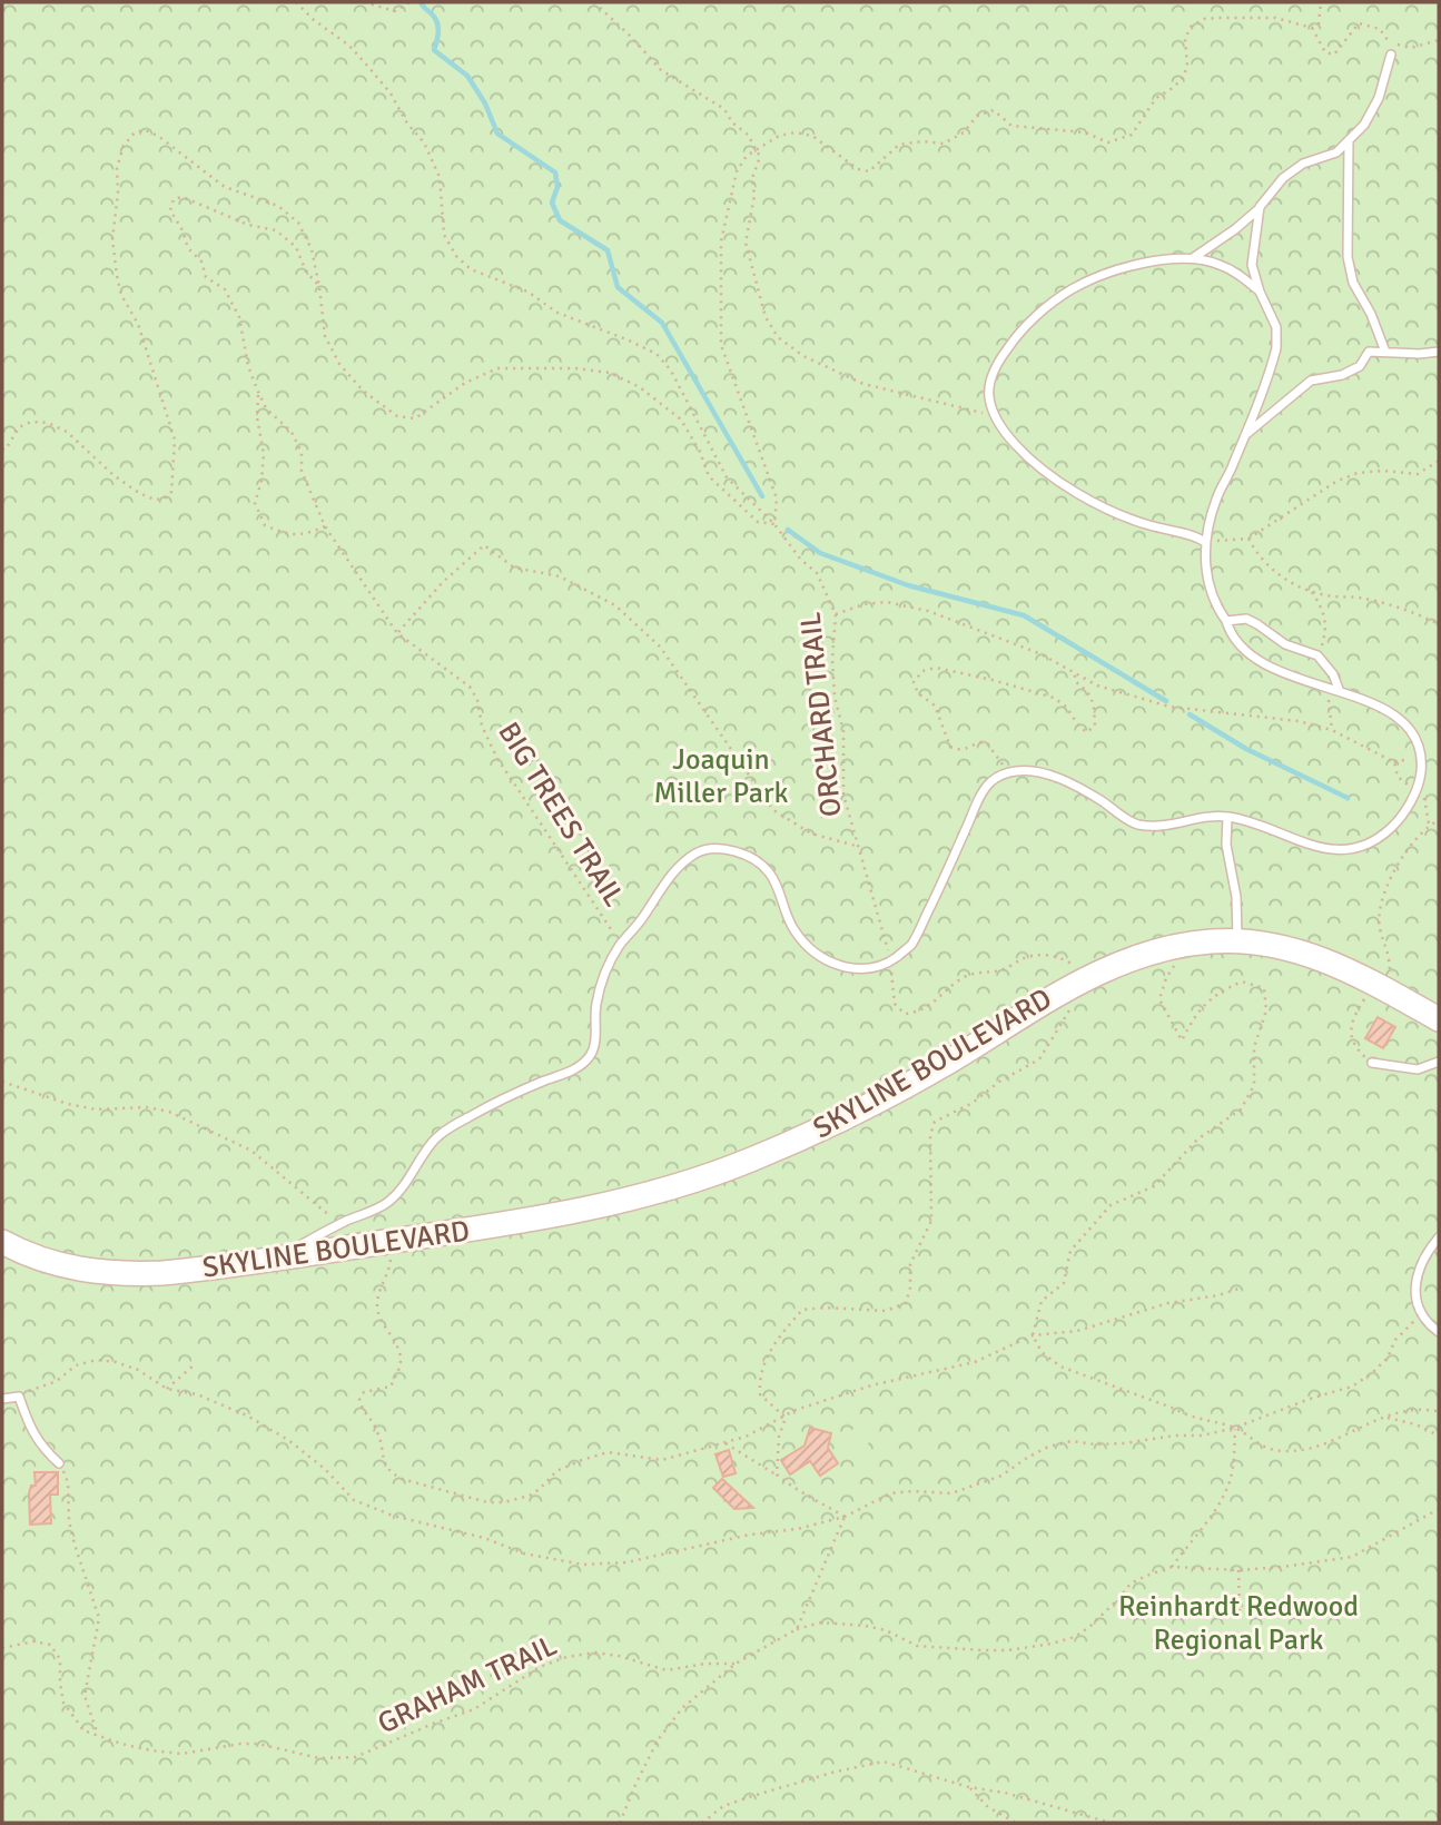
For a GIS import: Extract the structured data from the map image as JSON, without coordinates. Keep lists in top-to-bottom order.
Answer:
{
  "streets": {
    "main road": ["SKYLINE BOULEVARD"],
    "path": ["ORCHARD TRAIL", "BIG TREES TRAIL", "GRAHAM TRAIL"]
  },
  "crossings": [
    ["ORCHARD TRAIL", "SKYLINE BOULEVARD"]
  ],
  "parks": ["Joaquin Miller Park", "Reinhardt Redwood Regional Park"]
}
